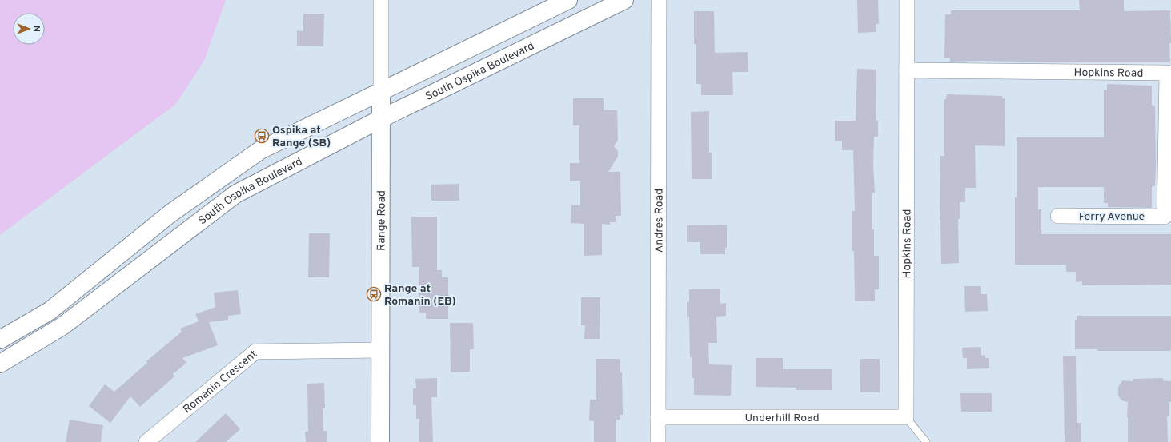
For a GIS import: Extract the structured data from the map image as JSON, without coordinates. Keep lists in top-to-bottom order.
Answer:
{
  "streets": {
    "main road": ["South Ospika Boulevard", "Range Road"],
    "street": [
      "Hopkins Road",
      "Ferry Avenue",
      "Andres Road",
      "Romanin Crescent",
      "Underhill Road"
    ]
  },
  "crossings": [
    ["South Ospika Boulevard", "Range Road"],
    ["Hopkins Road", "Ferry Avenue"],
    ["Hopkins Road", "Underhill Road"],
    ["Range Road", "Romanin Crescent"],
    ["Andres Road", "Underhill Road"]
  ],
  "places": {
    "bus stop": ["Ospika at Range (SB)", "Range at Romanin (EB)"]
  },
  "north": "right"
}
